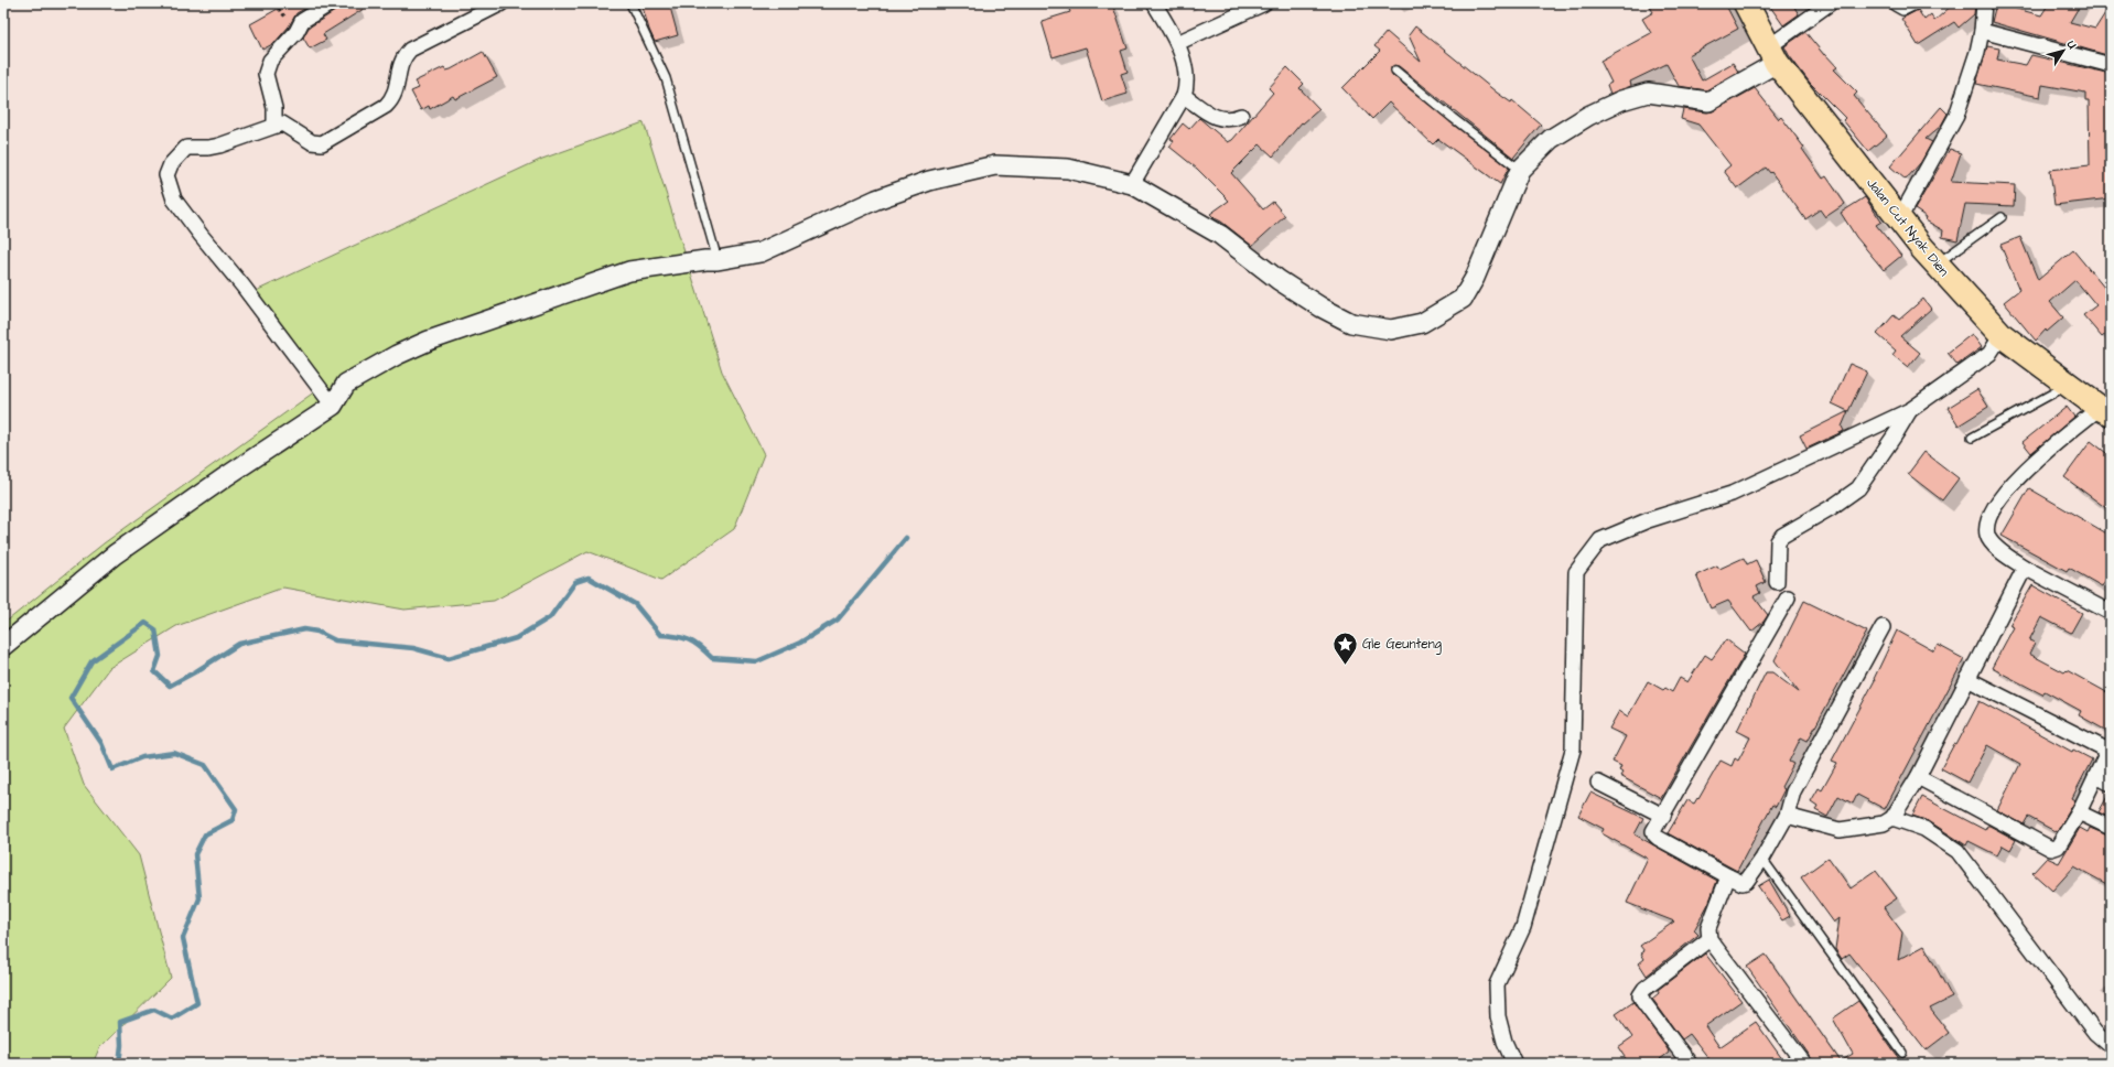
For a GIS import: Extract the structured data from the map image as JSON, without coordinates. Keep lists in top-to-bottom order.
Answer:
{
  "streets": {
    "highway": ["Jalan Cut Nyak Dien"]
  },
  "places": {
    "place": ["Gle Geunteng"]
  },
  "north": "top right"
}
